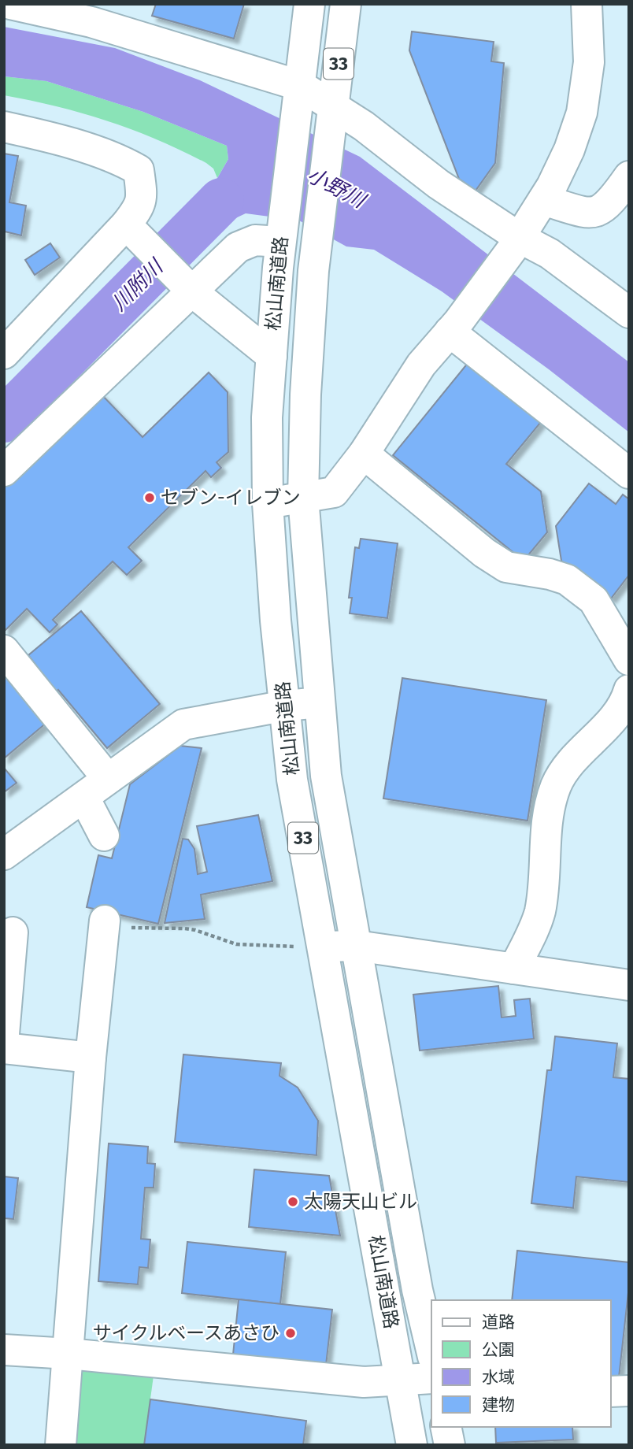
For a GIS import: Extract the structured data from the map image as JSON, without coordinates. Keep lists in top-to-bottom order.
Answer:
{
  "streets": {
    "main road": ["33", "松山南道路"]
  },
  "water": ["小野川", "川附川"],
  "places": ["セブン-イレブン", "太陽天山ビル", "サイクルベースあさひ"],
  "legend": [
    "道路",
    "公園",
    "水域",
    "建物"
  ]
}
